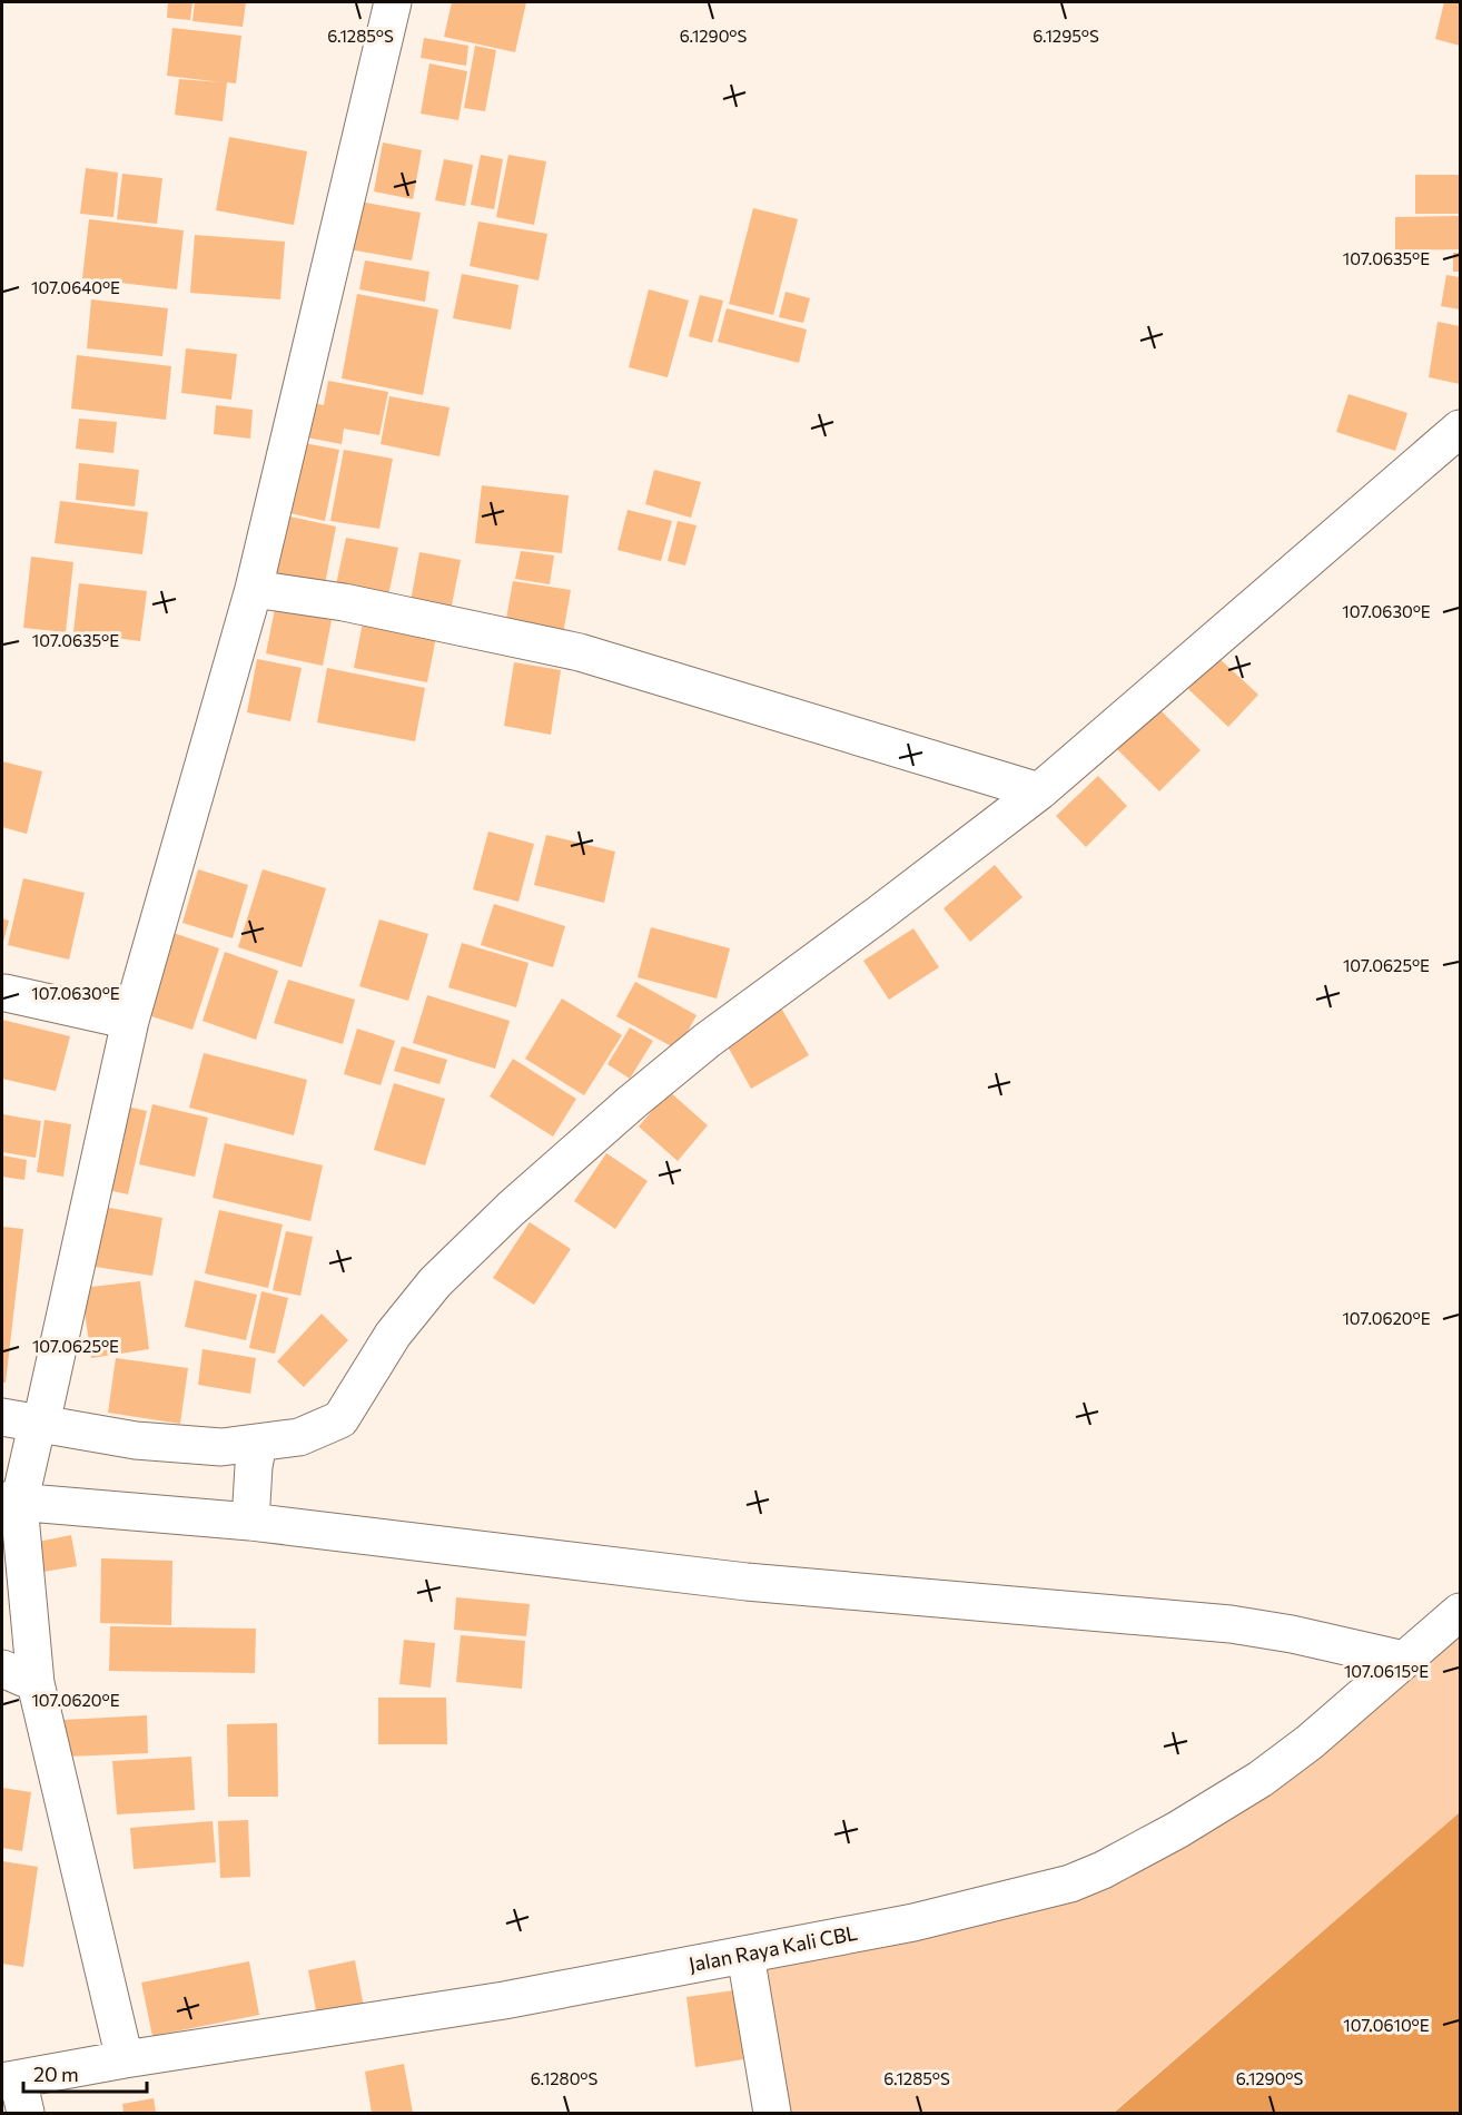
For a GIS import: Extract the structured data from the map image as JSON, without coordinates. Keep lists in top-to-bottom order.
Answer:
{
  "streets": {
    "street": ["Jalan Raya Kali CBL"]
  },
  "scale_bar": "20 m",
  "coordinates": [
    "6.1285°S",
    "6.1290°S",
    "6.1295°S",
    "107.0635°E",
    "107.0640°E",
    "107.0630°E",
    "107.0625°E",
    "107.0620°E",
    "107.0615°E",
    "107.0610°E",
    "6.1280°S"
  ]
}
